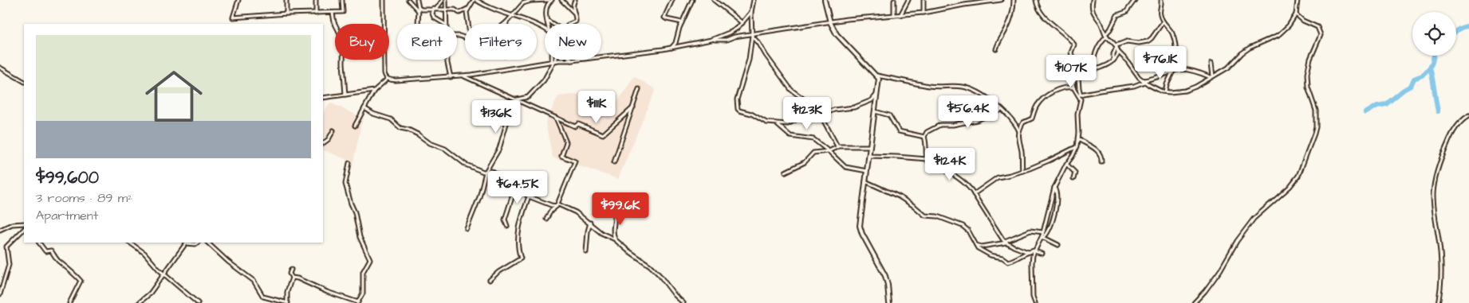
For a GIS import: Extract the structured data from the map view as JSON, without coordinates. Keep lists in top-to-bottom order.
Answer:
{
  "page": {
    "chip": [
      "Buy",
      "Rent",
      "Filters",
      "New"
    ],
    "list": [
      {
        "name": "$99,600",
        "note": "3 rooms · 89 m² · Apartment"
      }
    ],
    "price": [
      "$76.1K",
      "$107K",
      "$111K",
      "$56.4K",
      "$123K",
      "$136K",
      "$124K",
      "$64.5K",
      "$99.6K"
    ]
  }
}
